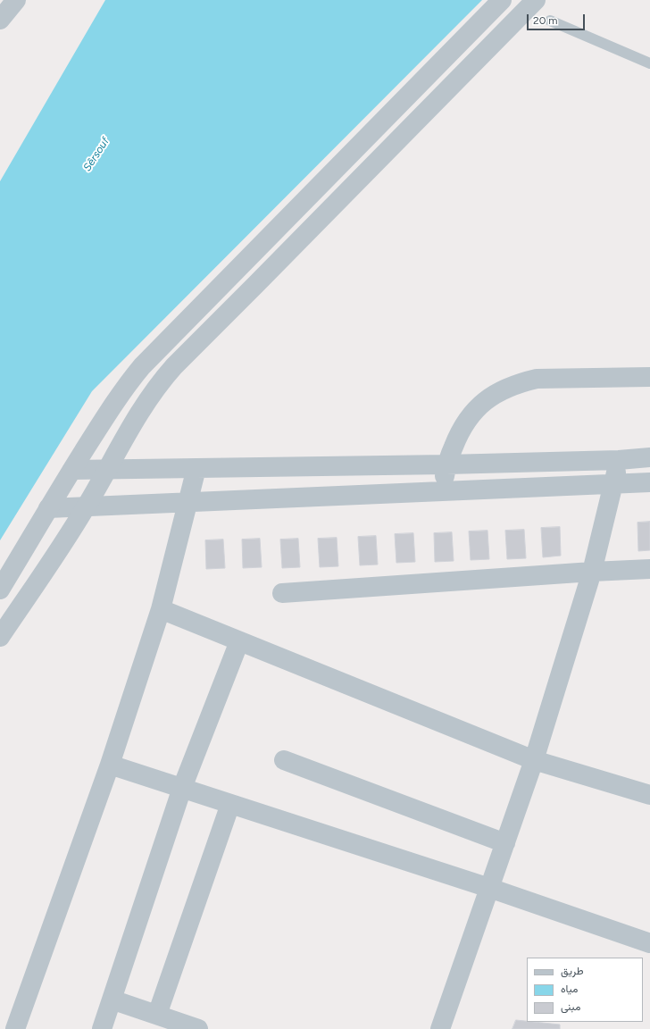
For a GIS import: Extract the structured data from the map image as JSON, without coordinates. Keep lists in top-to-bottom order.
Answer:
{
  "water": ["Sêrsouf"],
  "legend": ["طريق", "مياه", "مبنى"],
  "scale_bar": "20 m"
}
